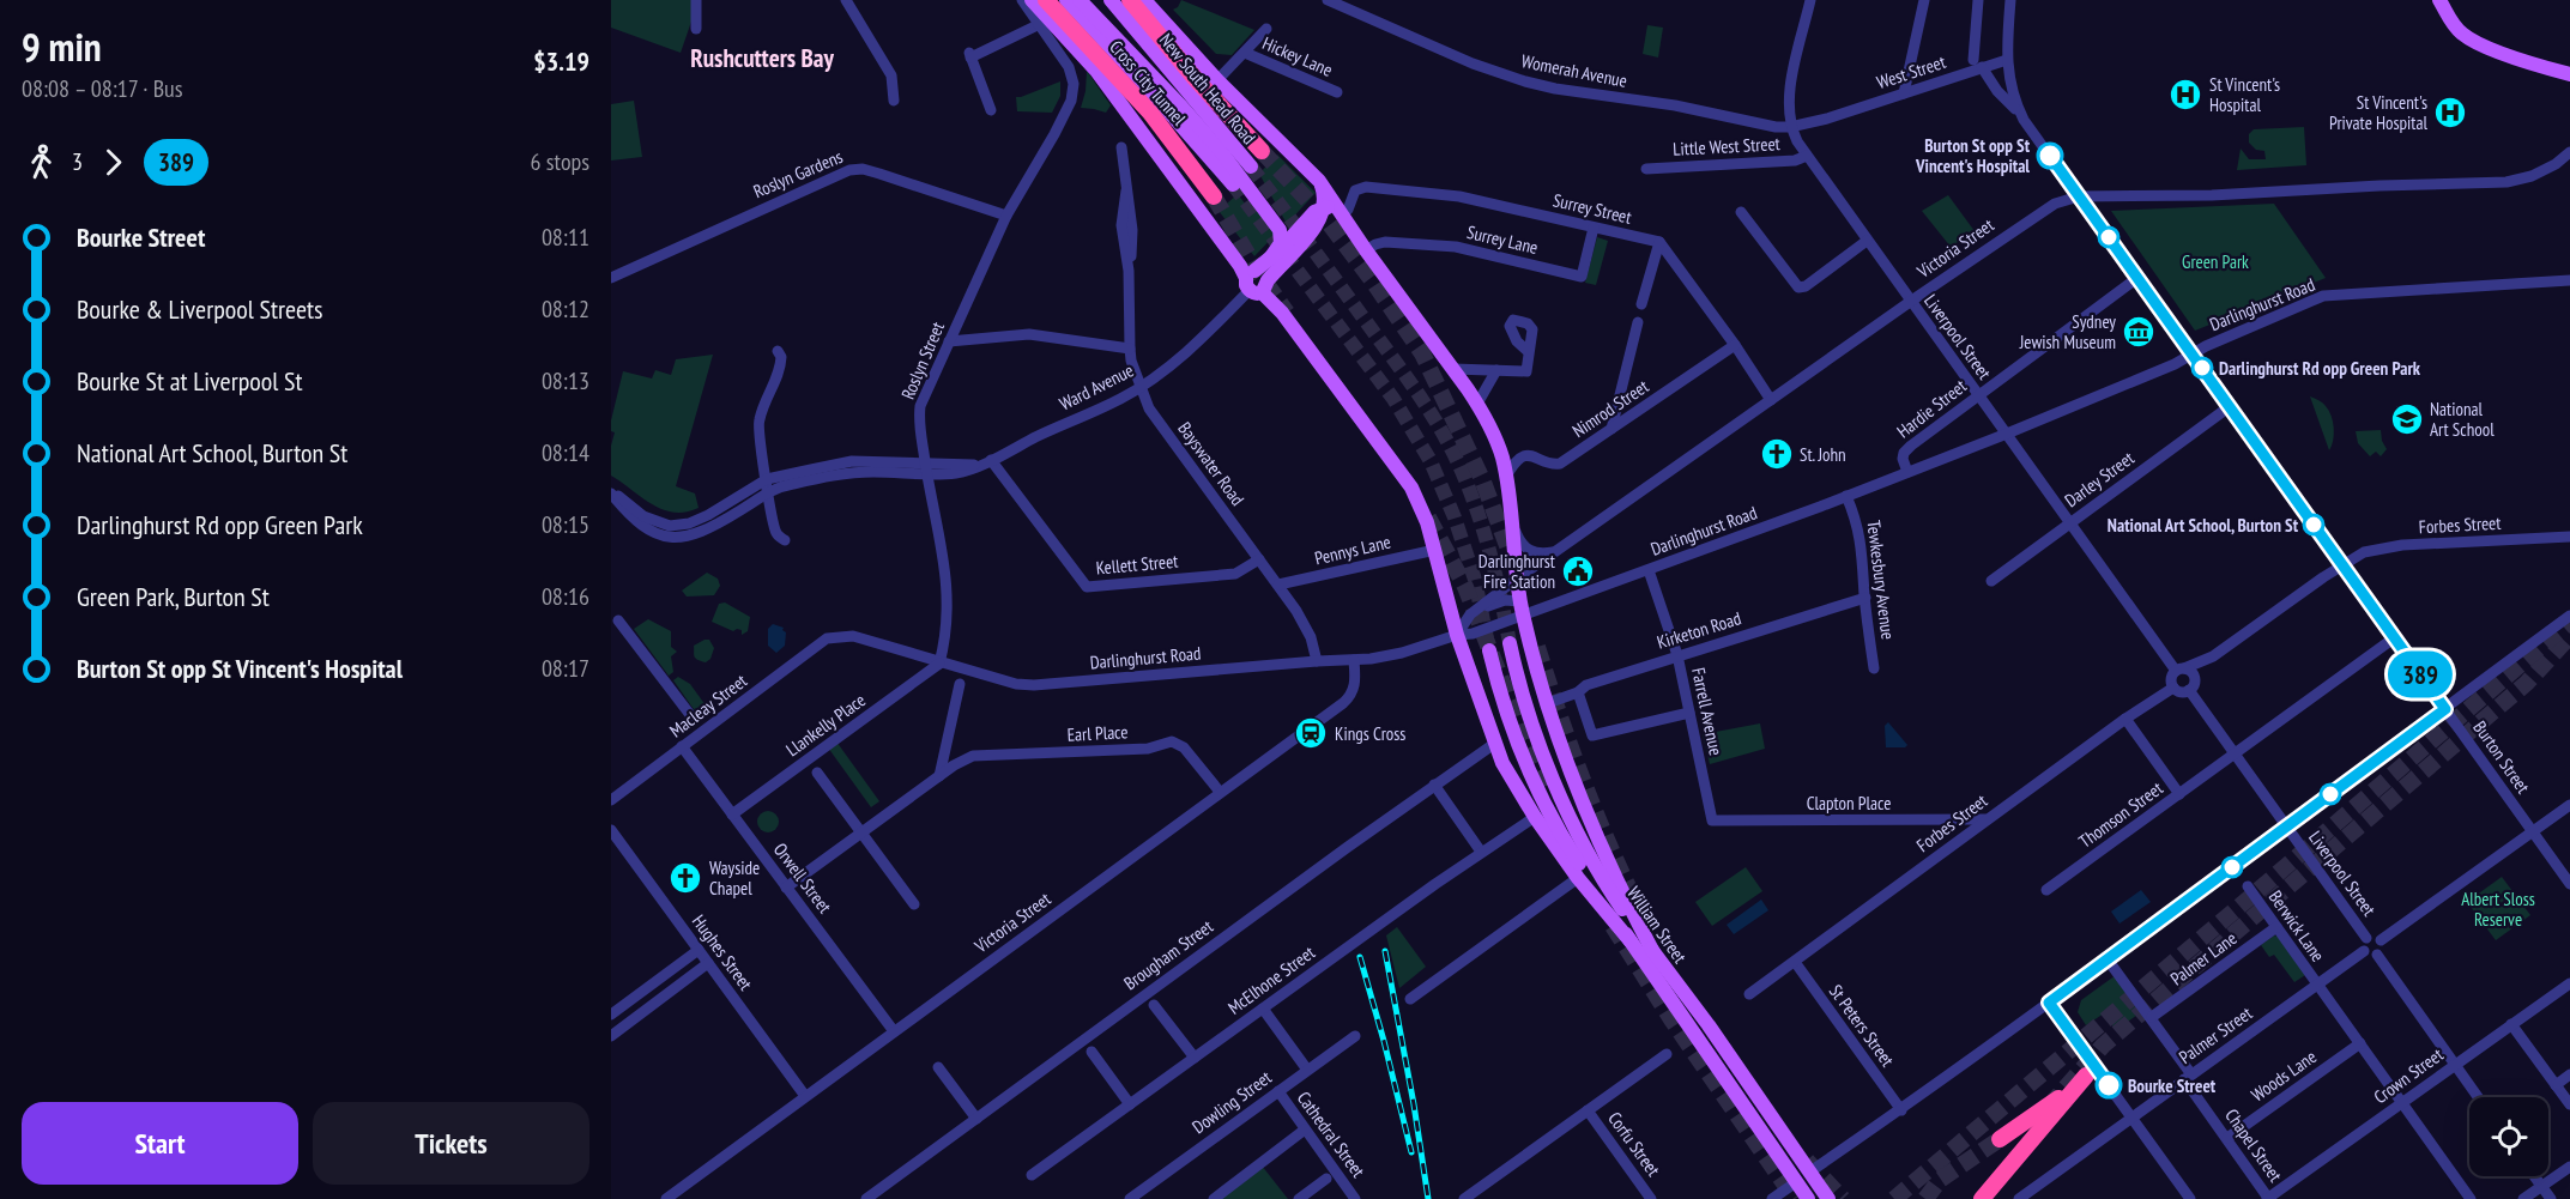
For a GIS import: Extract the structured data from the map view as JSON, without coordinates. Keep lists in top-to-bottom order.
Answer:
{
  "streets": {
    "highway": ["Cross City Tunnel"],
    "main road": ["New South Head Road", "William Street"],
    "street": [
      "Hickey Lane",
      "Womerah Avenue",
      "West Street",
      "Little West Street",
      "Roslyn Gardens",
      "Surrey Street",
      "Surrey Lane",
      "Victoria Street",
      "Darlinghurst Road",
      "Liverpool Street",
      "Roslyn Street",
      "Ward Avenue",
      "Nimrod Street",
      "Hardie Street",
      "Bayswater Road",
      "Darley Street",
      "Forbes Street",
      "Pennys Lane",
      "Kellett Street",
      "Tewkesbury Avenue",
      "Kirketon Road",
      "Macleay Street",
      "Farrell Avenue",
      "Llankelly Place",
      "Earl Place",
      "Burton Street",
      "Clapton Place",
      "Thomson Street",
      "Orwell Street",
      "Berwick Lane",
      "Hughes Street",
      "Brougham Street",
      "Palmer Lane",
      "McElhone Street",
      "St Peters Street",
      "Palmer Street",
      "Woods Lane",
      "Crown Street",
      "Dowling Street",
      "Cathedral Street",
      "Corfu Street",
      "Chapel Street"
    ]
  },
  "crossings": [
    ["Womerah Avenue", "West Street"],
    ["Womerah Avenue", "Liverpool Street"],
    ["West Street", "Burton Street"],
    ["Little West Street", "Liverpool Street"],
    ["Roslyn Gardens", "Roslyn Street"],
    ["Surrey Street", "Surrey Lane"],
    ["Victoria Street", "Darlinghurst Road"],
    ["Victoria Street", "Liverpool Street"],
    ["Victoria Street", "Earl Place"],
    ["Victoria Street", "Burton Street"],
    ["Victoria Street", "Orwell Street"],
    ["Victoria Street", "Hughes Street"],
    ["Darlinghurst Road", "Liverpool Street"],
    ["Darlinghurst Road", "Roslyn Street"],
    ["Darlinghurst Road", "Hardie Street"],
    ["Darlinghurst Road", "Bayswater Road"],
    ["Darlinghurst Road", "Tewkesbury Avenue"],
    ["Darlinghurst Road", "Macleay Street"],
    ["Darlinghurst Road", "Farrell Avenue"],
    ["Darlinghurst Road", "Llankelly Place"],
    ["Darlinghurst Road", "Burton Street"],
    ["Liverpool Street", "Hardie Street"],
    ["Liverpool Street", "Darley Street"],
    ["Liverpool Street", "Forbes Street"],
    ["Liverpool Street", "Thomson Street"],
    ["Liverpool Street", "Palmer Street"],
    ["Roslyn Street", "Ward Avenue"],
    ["Roslyn Street", "Llankelly Place"],
    ["Ward Avenue", "Bayswater Road"],
    ["Ward Avenue", "Kellett Street"],
    ["Hardie Street", "Burton Street"],
    ["Bayswater Road", "Pennys Lane"],
    ["Bayswater Road", "Kellett Street"],
    ["Darley Street", "Burton Street"],
    ["Forbes Street", "Burton Street"],
    ["Forbes Street", "Clapton Place"],
    ["Forbes Street", "St Peters Street"],
    ["Tewkesbury Avenue", "Kirketon Road"],
    ["Kirketon Road", "Farrell Avenue"],
    ["Macleay Street", "Orwell Street"],
    ["Farrell Avenue", "Clapton Place"],
    ["Llankelly Place", "Orwell Street"],
    ["Berwick Lane", "Palmer Lane"],
    ["Berwick Lane", "Palmer Street"],
    ["Berwick Lane", "Woods Lane"],
    ["Berwick Lane", "Crown Street"],
    ["Palmer Lane", "Chapel Street"],
    ["Palmer Street", "Chapel Street"],
    ["Woods Lane", "Chapel Street"],
    ["Crown Street", "Chapel Street"],
    ["Dowling Street", "Cathedral Street"]
  ],
  "districts": ["Rushcutters Bay"],
  "parks": ["Green Park", "Albert Sloss Reserve"],
  "places": {
    "hospital": ["St Vincent's Hospital", "St Vincent's Private Hospital"],
    "other": [
      "Burton St opp St Vincent's Hospital",
      "Darlinghurst Rd opp Green Park",
      "National Art School, Burton St",
      "Bourke Street"
    ],
    "museum": ["Sydney Jewish Museum"],
    "school or university": ["National Art School"],
    "church": ["St. John", "Wayside Chapel"],
    "public building": ["Darlinghurst Fire Station"],
    "station": ["Kings Cross"]
  },
  "lines": ["bus line 389"],
  "page": {
    "heading": ["9 min", "08:08 – 08:17 · Bus", "$3.19"],
    "on_map": "389",
    "legs": ["3", "389", "6 stops"],
    "list": [
      {
        "name": "Bourke Street",
        "value": "08:11"
      },
      {
        "name": "Bourke & Liverpool Streets",
        "value": "08:12"
      },
      {
        "name": "Bourke St at Liverpool St",
        "value": "08:13"
      },
      {
        "name": "National Art School, Burton St",
        "value": "08:14"
      },
      {
        "name": "Darlinghurst Rd opp Green Park",
        "value": "08:15"
      },
      {
        "name": "Green Park, Burton St",
        "value": "08:16"
      },
      {
        "name": "Burton St opp St Vincent's Hospital",
        "value": "08:17"
      }
    ],
    "buttons": ["Start", "Tickets"]
  }
}
